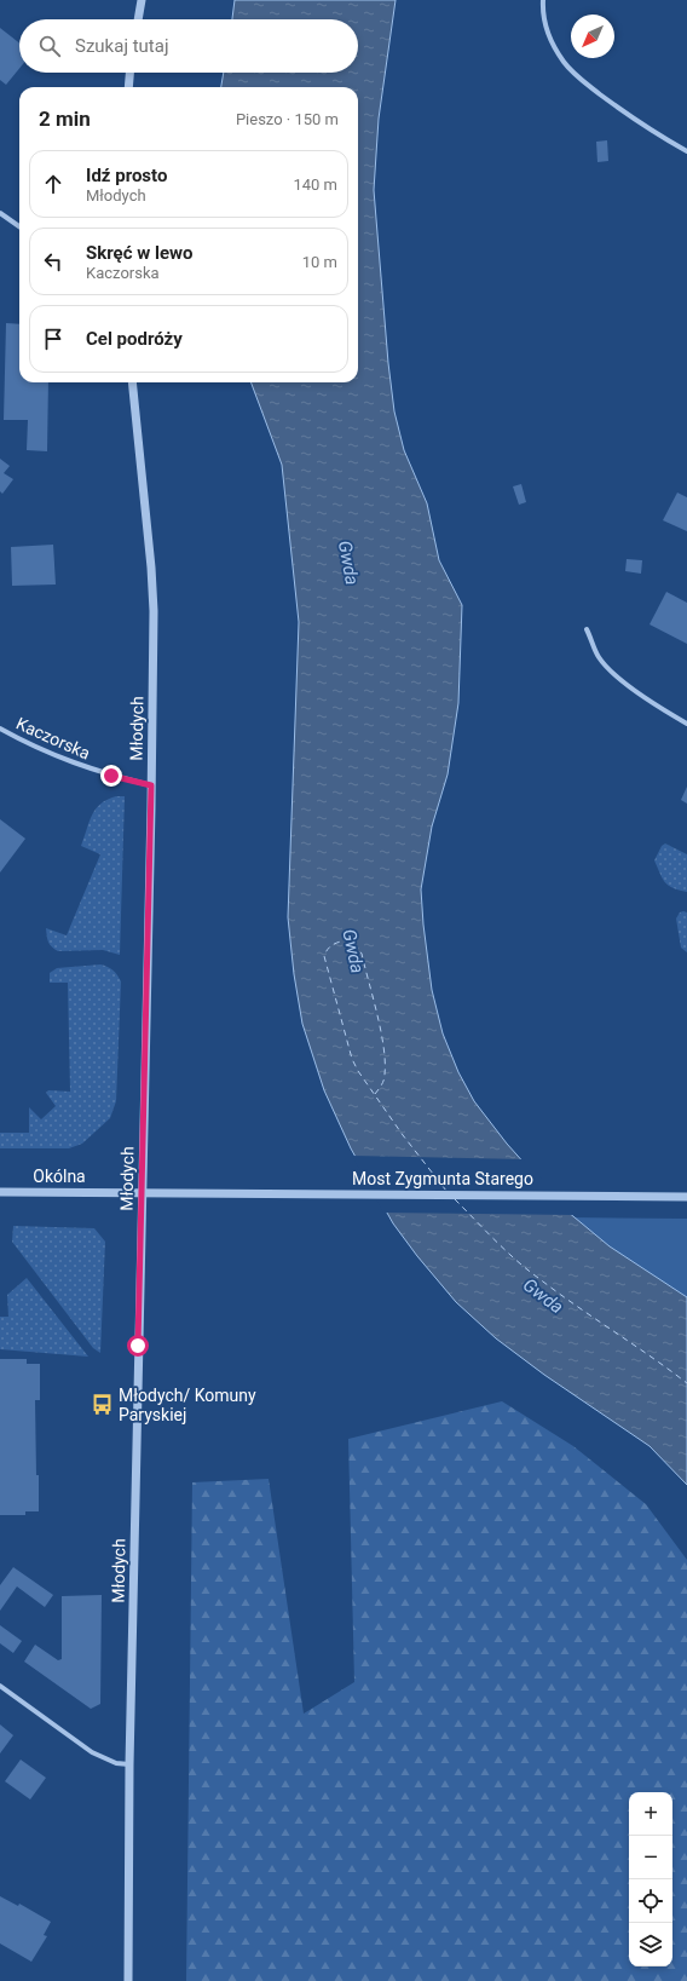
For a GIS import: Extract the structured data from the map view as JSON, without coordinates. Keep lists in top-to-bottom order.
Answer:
{
  "streets": {
    "street": [
      "Młodych",
      "Kaczorska",
      "Okólna",
      "Most Zygmunta Starego"
    ]
  },
  "crossings": [
    ["Młodych", "Kaczorska"],
    ["Młodych", "Okólna"],
    ["Młodych", "Most Zygmunta Starego"],
    ["Okólna", "Most Zygmunta Starego"]
  ],
  "water": ["Gwda"],
  "places": {
    "bus stop": ["Młodych/ Komuny Paryskiej"]
  },
  "north": "bottom left",
  "page": {
    "search": "Szukaj tutaj",
    "heading": ["2 min", "Pieszo · 150 m"],
    "list": [
      ["Idź prosto", "Młodych", "140 m"],
      ["Skręć w lewo", "Kaczorska", "10 m"],
      "Cel podróży"
    ],
    "map_buttons": ["+", "−"]
  }
}
